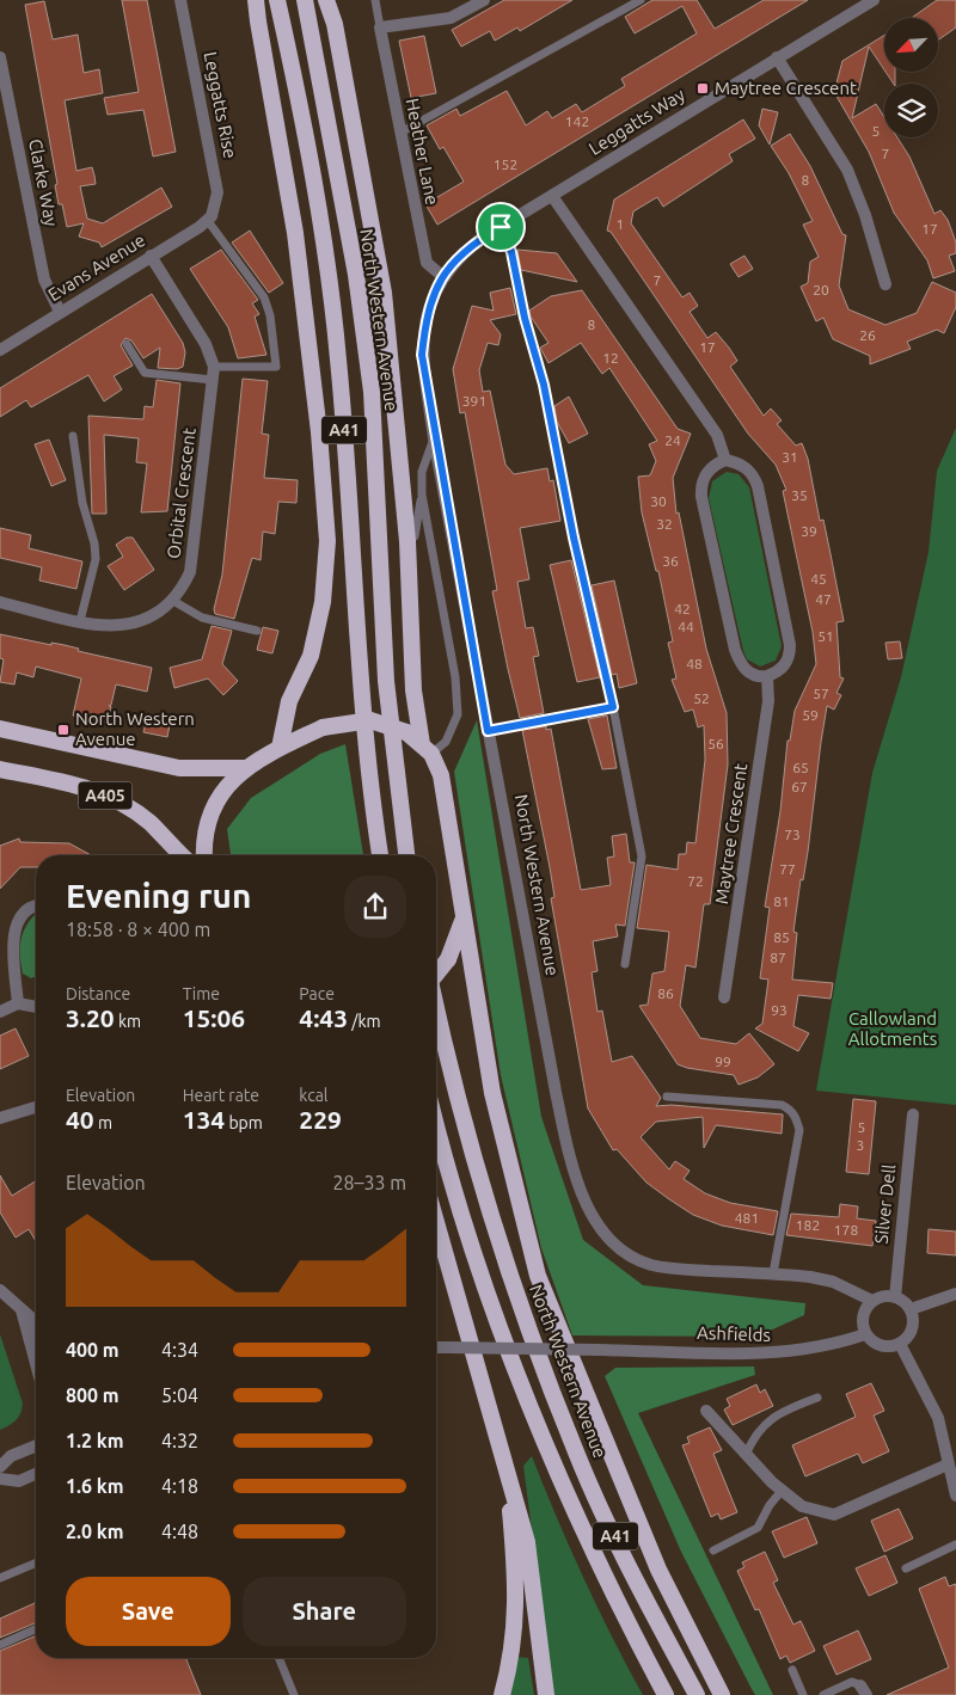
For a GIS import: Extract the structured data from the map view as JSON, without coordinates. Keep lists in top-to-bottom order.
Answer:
{
  "streets": {
    "highway": ["North Western Avenue", "A41", "A405"],
    "street": [
      "Leggatts Rise",
      "Leggatts Way",
      "Heather Lane",
      "Clarke Way",
      "Evans Avenue",
      "Orbital Crescent",
      "Maytree Crescent",
      "Silver Dell",
      "Ashfields"
    ]
  },
  "crossings": [
    ["Leggatts Rise", "Evans Avenue"],
    ["Leggatts Way", "North Western Avenue"],
    ["Heather Lane", "North Western Avenue"],
    ["Clarke Way", "Evans Avenue"],
    ["Evans Avenue", "Orbital Crescent"],
    ["North Western Avenue", "Silver Dell"],
    ["North Western Avenue", "Ashfields"],
    ["Silver Dell", "Ashfields"]
  ],
  "parks": ["Callowland Allotments"],
  "places": {
    "transit": ["Maytree Crescent", "North Western Avenue"]
  },
  "house_numbers": [
    "142",
    "5",
    "7",
    "152",
    "8",
    "1",
    "17",
    "7",
    "20",
    "8",
    "26",
    "17",
    "12",
    "391",
    "24",
    "31",
    "35",
    "30",
    "32",
    "39",
    "36",
    "45",
    "47",
    "42",
    "44",
    "51",
    "48",
    "57",
    "52",
    "59",
    "56",
    "65",
    "67",
    "73",
    "77",
    "72",
    "81",
    "85",
    "87",
    "86",
    "93",
    "99",
    "5",
    "3",
    "481",
    "182",
    "178"
  ],
  "north": "bottom left",
  "page": {
    "heading": ["Evening run", "18:58 · 8 × 400 m"],
    "stats": [
      ["Distance", "3.20 km"],
      ["Time", "15:06"],
      ["Pace", "4:43 /km"],
      ["Elevation", "40 m"],
      ["Heart rate", "134 bpm"],
      ["kcal", "229"]
    ],
    "chart": ["Elevation", "28–33 m"],
    "list": [
      {
        "name": "400 m",
        "note": "4:34"
      },
      {
        "name": "800 m",
        "note": "5:04"
      },
      {
        "name": "1.2 km",
        "note": "4:32"
      },
      {
        "name": "1.6 km",
        "note": "4:18"
      },
      {
        "name": "2.0 km",
        "note": "4:48"
      }
    ],
    "buttons": ["Save", "Share"]
  }
}
